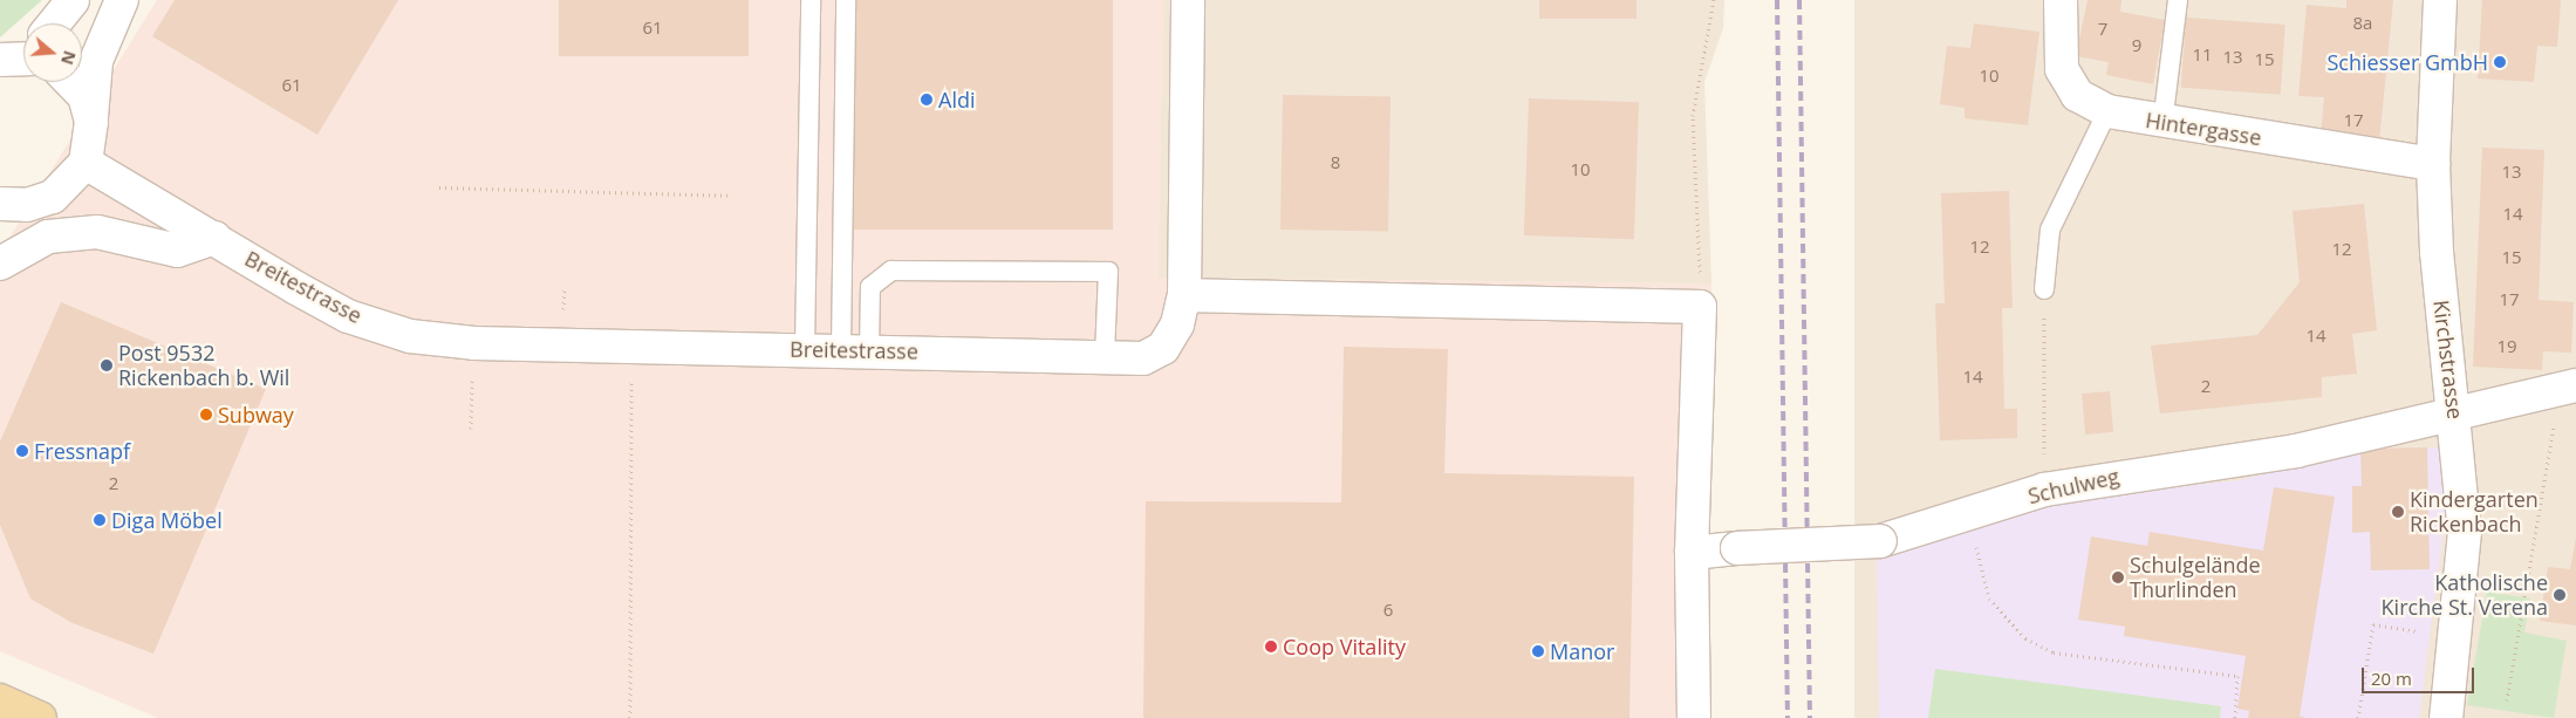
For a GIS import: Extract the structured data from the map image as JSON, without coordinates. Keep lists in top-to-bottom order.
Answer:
{
  "streets": {
    "street": [
      "Hintergasse",
      "Breitestrasse",
      "Kirchstrasse",
      "Schulweg"
    ]
  },
  "crossings": [
    ["Hintergasse", "Kirchstrasse"],
    ["Kirchstrasse", "Schulweg"]
  ],
  "places": [
    "Schiesser GmbH",
    "Aldi",
    "Post 9532 Rickenbach b. Wil",
    "Subway",
    "Fressnapf",
    "Kindergarten Rickenbach",
    "Diga Möbel",
    "Schulgelände Thurlinden",
    "Katholische Kirche St. Verena",
    "Coop Vitality",
    "Manor"
  ],
  "house_numbers": [
    "8a",
    "61",
    "7",
    "9",
    "11",
    "13",
    "15",
    "10",
    "61",
    "17",
    "8",
    "10",
    "13",
    "14",
    "12",
    "12",
    "15",
    "17",
    "14",
    "19",
    "14",
    "2",
    "2",
    "6"
  ],
  "scale_bar": "20 m",
  "north": "right"
}
